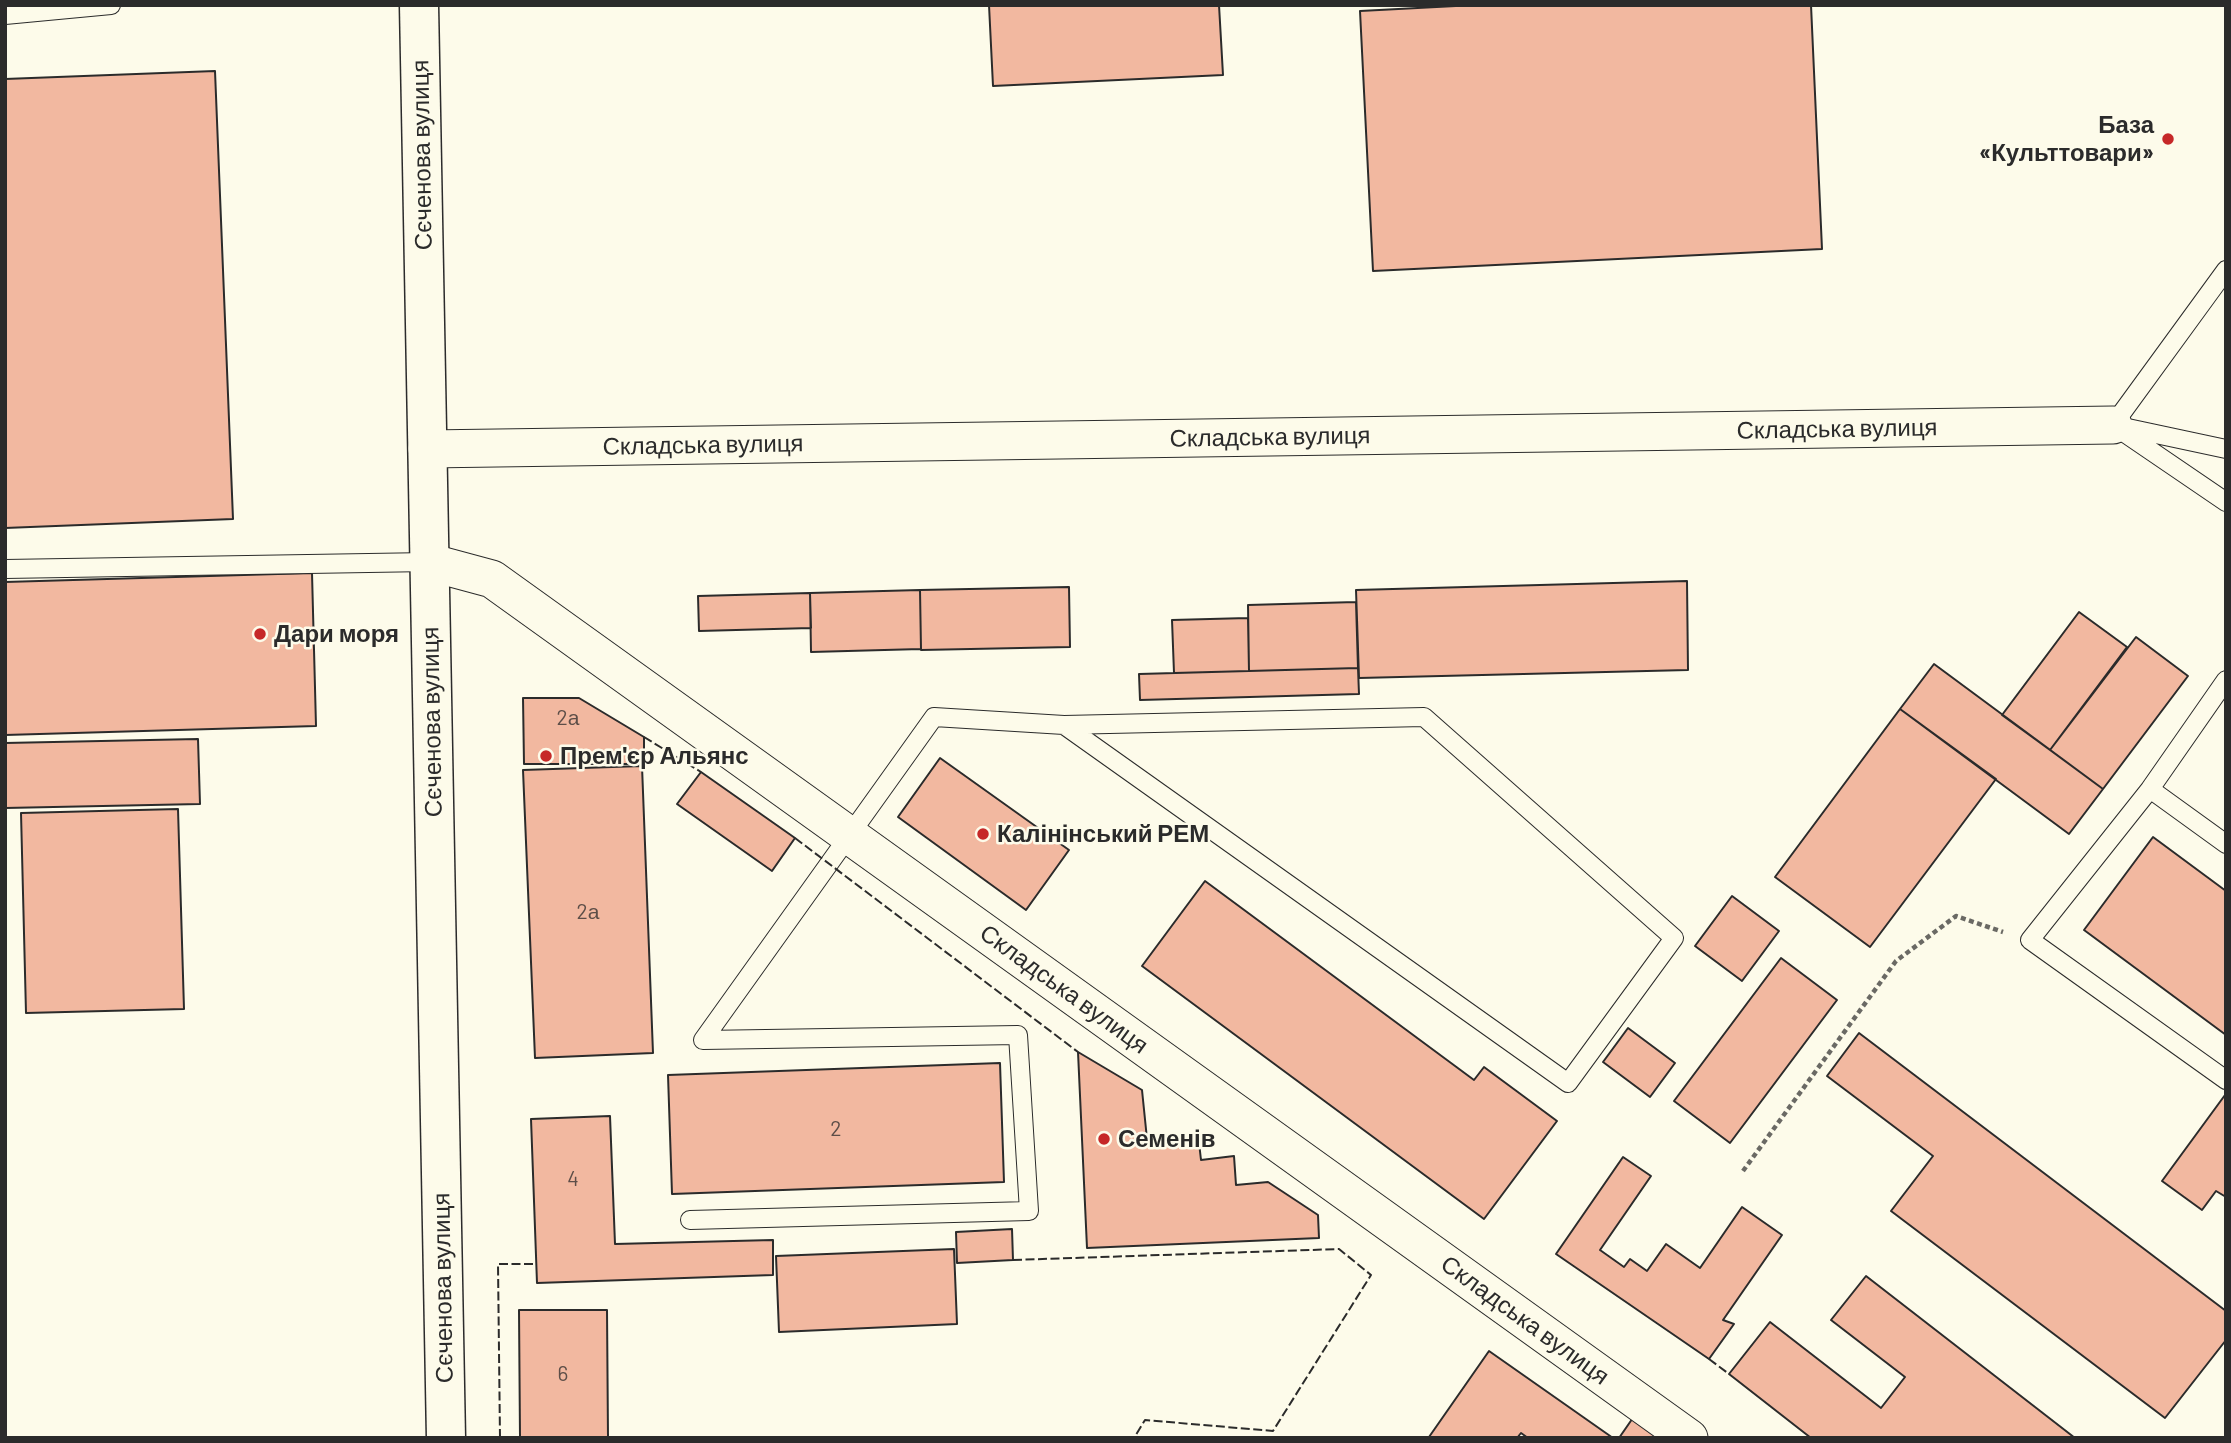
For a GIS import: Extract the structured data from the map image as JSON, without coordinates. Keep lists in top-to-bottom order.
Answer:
{
  "streets": {
    "street": ["Сєченова вулиця", "Складська вулиця"]
  },
  "crossings": [
    ["Сєченова вулиця", "Складська вулиця"]
  ],
  "places": [
    "База «Культтовари»",
    "Дари моря",
    "Прем'єр Альянс",
    "Калінінський РЕМ",
    "Семенів"
  ],
  "house_numbers": [
    "2а",
    "2а",
    "2",
    "4",
    "6"
  ]
}
